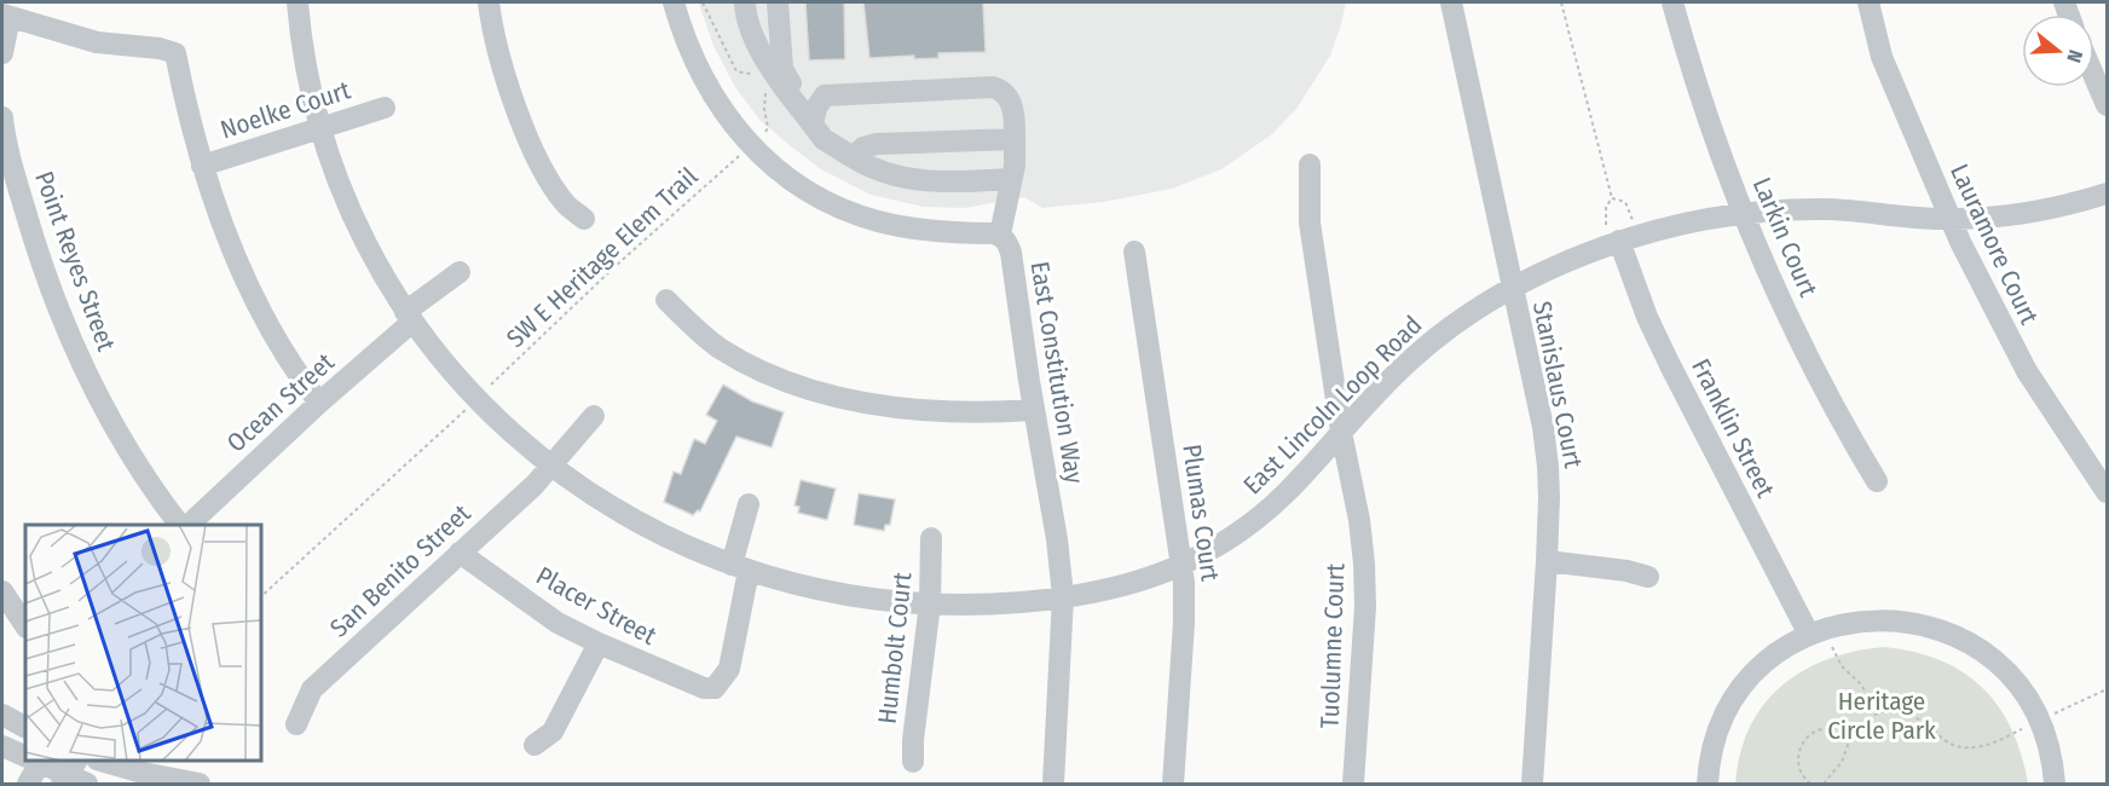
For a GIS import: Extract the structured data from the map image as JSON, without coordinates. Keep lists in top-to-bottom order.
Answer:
{
  "streets": {
    "street": [
      "Noelke Court",
      "Larkin Court",
      "Lauramore Court",
      "Point Reyes Street",
      "East Constitution Way",
      "Stanislaus Court",
      "Ocean Street",
      "East Lincoln Loop Road",
      "Franklin Street",
      "Plumas Court",
      "San Benito Street",
      "Placer Street",
      "Tuolumne Court",
      "Humbolt Court"
    ],
    "path": ["SW E Heritage Elem Trail"]
  },
  "crossings": [
    ["Noelke Court", "East Lincoln Loop Road"],
    ["Larkin Court", "East Lincoln Loop Road"],
    ["Lauramore Court", "East Lincoln Loop Road"],
    ["East Constitution Way", "East Lincoln Loop Road"],
    ["Stanislaus Court", "East Lincoln Loop Road"],
    ["Ocean Street", "East Lincoln Loop Road"],
    ["East Lincoln Loop Road", "Franklin Street"],
    ["East Lincoln Loop Road", "Plumas Court"],
    ["East Lincoln Loop Road", "San Benito Street"],
    ["East Lincoln Loop Road", "Placer Street"],
    ["East Lincoln Loop Road", "Tuolumne Court"],
    ["East Lincoln Loop Road", "Humbolt Court"],
    ["San Benito Street", "Placer Street"]
  ],
  "parks": ["Heritage Circle Park"],
  "north": "right"
}
